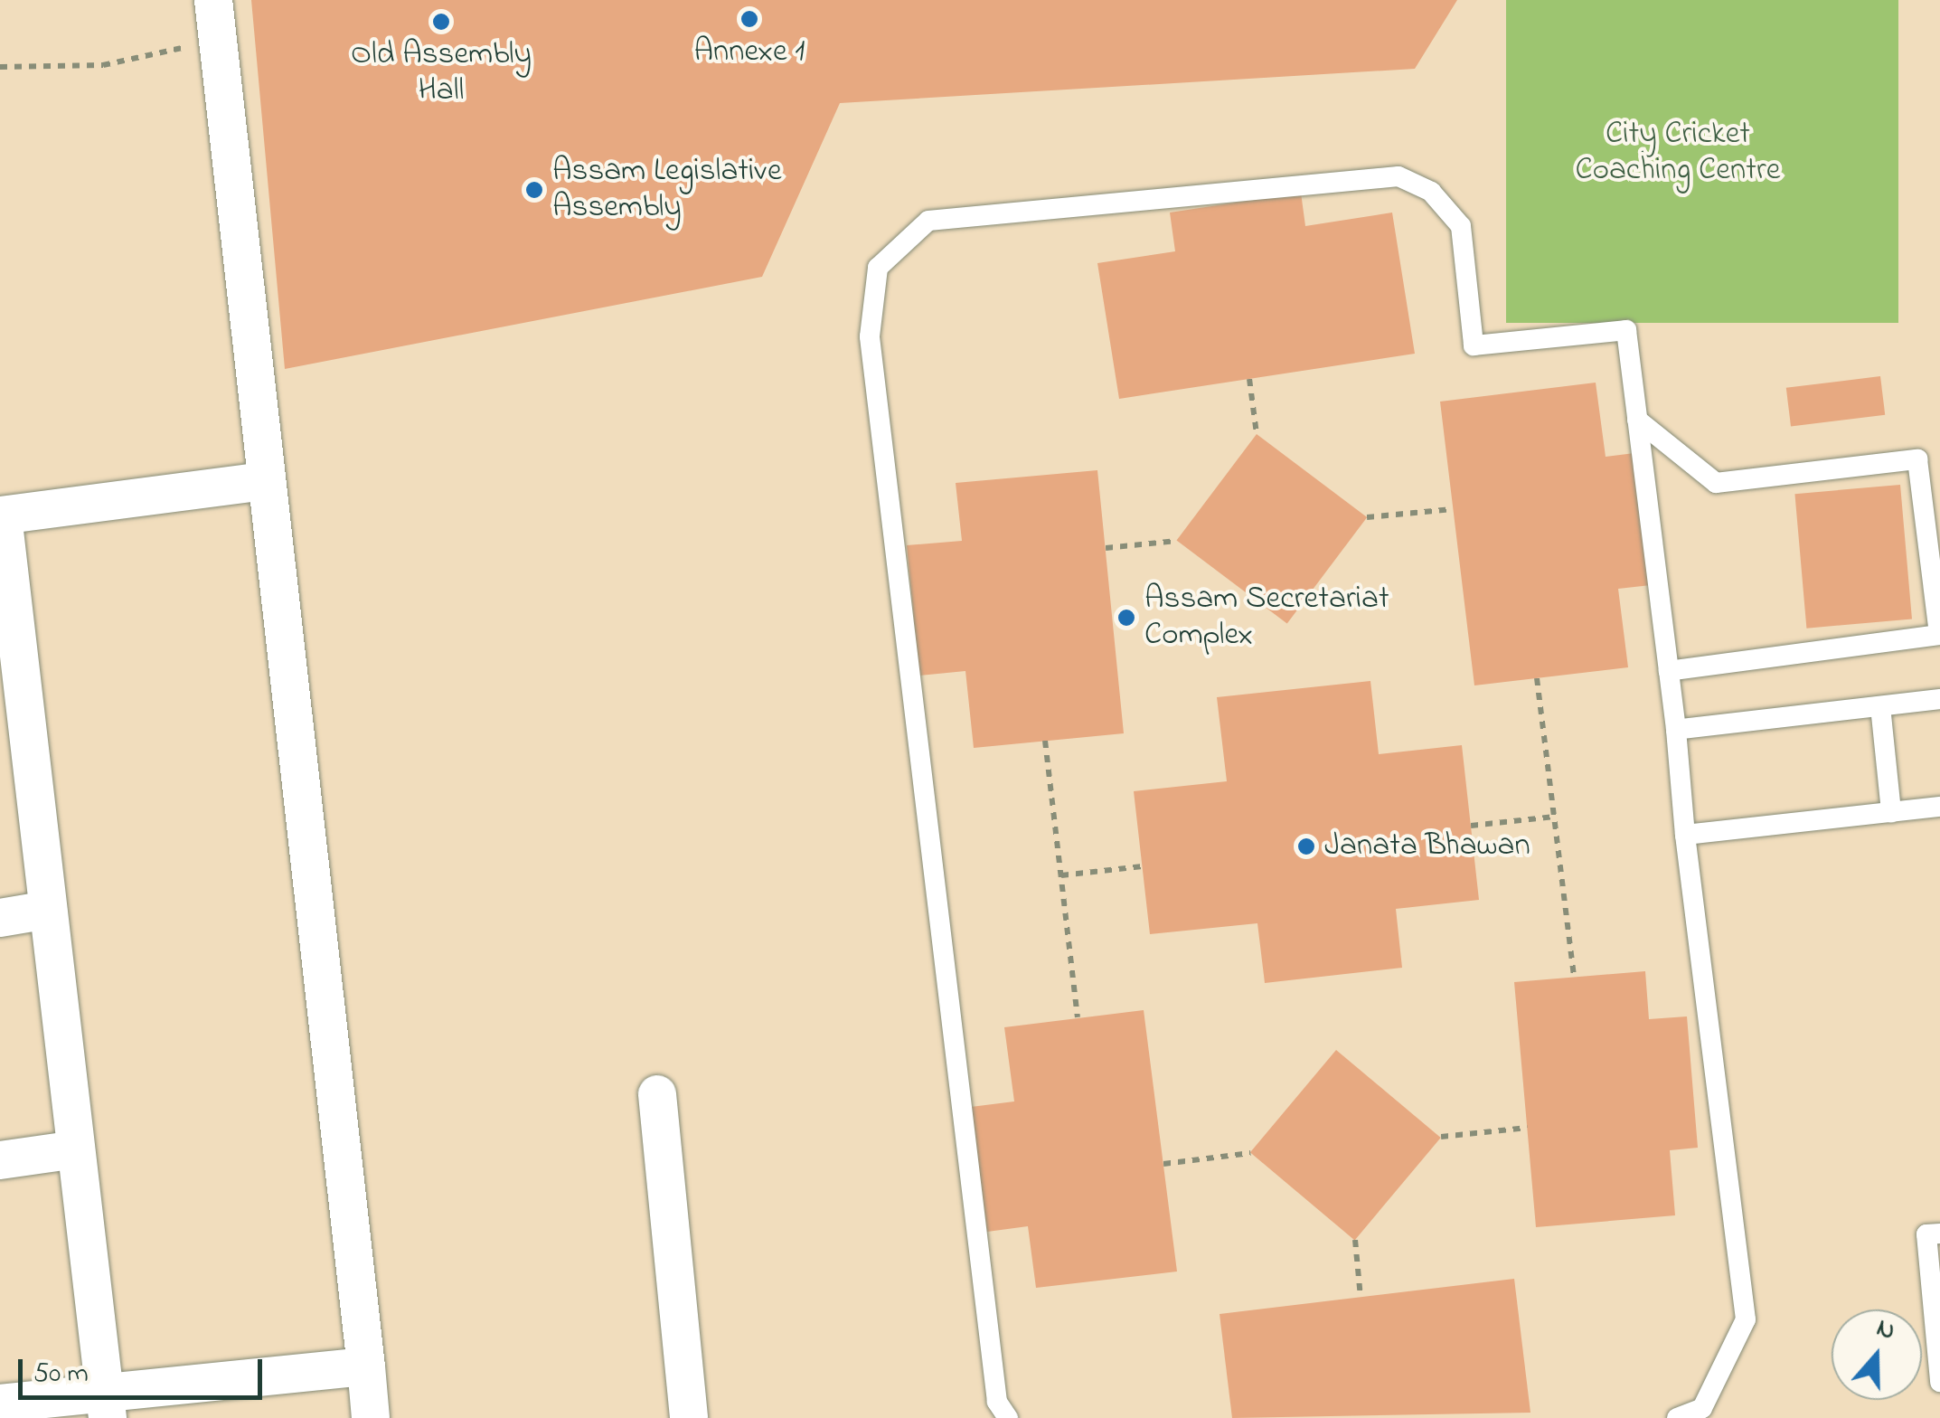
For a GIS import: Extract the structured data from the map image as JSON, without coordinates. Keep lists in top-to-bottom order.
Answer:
{
  "parks": ["City Cricket Coaching Centre"],
  "places": [
    "Annexe 1",
    "Old Assembly Hall",
    "Assam Legislative Assembly",
    "Assam Secretariat Complex",
    "Janata Bhawan"
  ],
  "scale_bar": "50 m",
  "north": "top"
}
